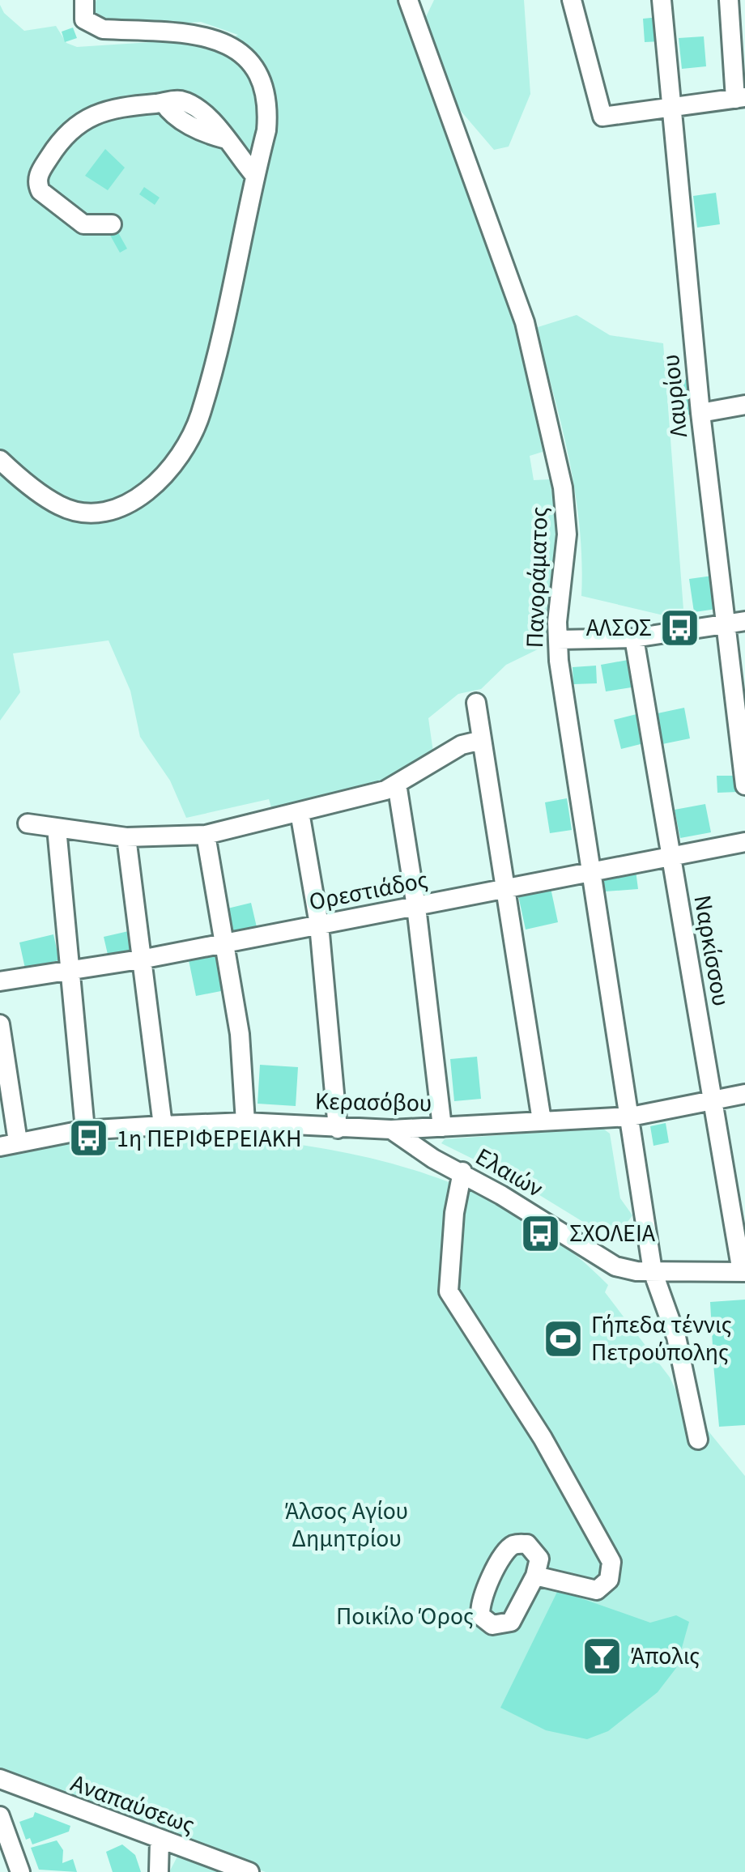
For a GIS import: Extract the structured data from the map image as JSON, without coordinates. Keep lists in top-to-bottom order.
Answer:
{
  "streets": {
    "street": [
      "Λαυρίου",
      "Πανοράματος",
      "Ορεστιάδος",
      "Ναρκίσσου",
      "Κερασόβου",
      "Ελαιών",
      "Αναπαύσεως"
    ]
  },
  "crossings": [
    ["Πανοράματος", "Ορεστιάδος"],
    ["Πανοράματος", "Κερασόβου"],
    ["Πανοράματος", "Ελαιών"],
    ["Ορεστιάδος", "Ναρκίσσου"],
    ["Ναρκίσσου", "Κερασόβου"],
    ["Ναρκίσσου", "Ελαιών"],
    ["Κερασόβου", "Ελαιών"]
  ],
  "parks": ["Άλσος Αγίου Δημητρίου", "Ποικίλο Όρος"],
  "places": {
    "bus stop": ["ΑΛΣΟΣ", "1η ΠΕΡΙΦΕΡΕΙΑΚΗ", "ΣΧΟΛΕΙΑ"],
    "sports": ["Γήπεδα τέννις Πετρούπολης"],
    "bar": ["Άπολις"]
  }
}
